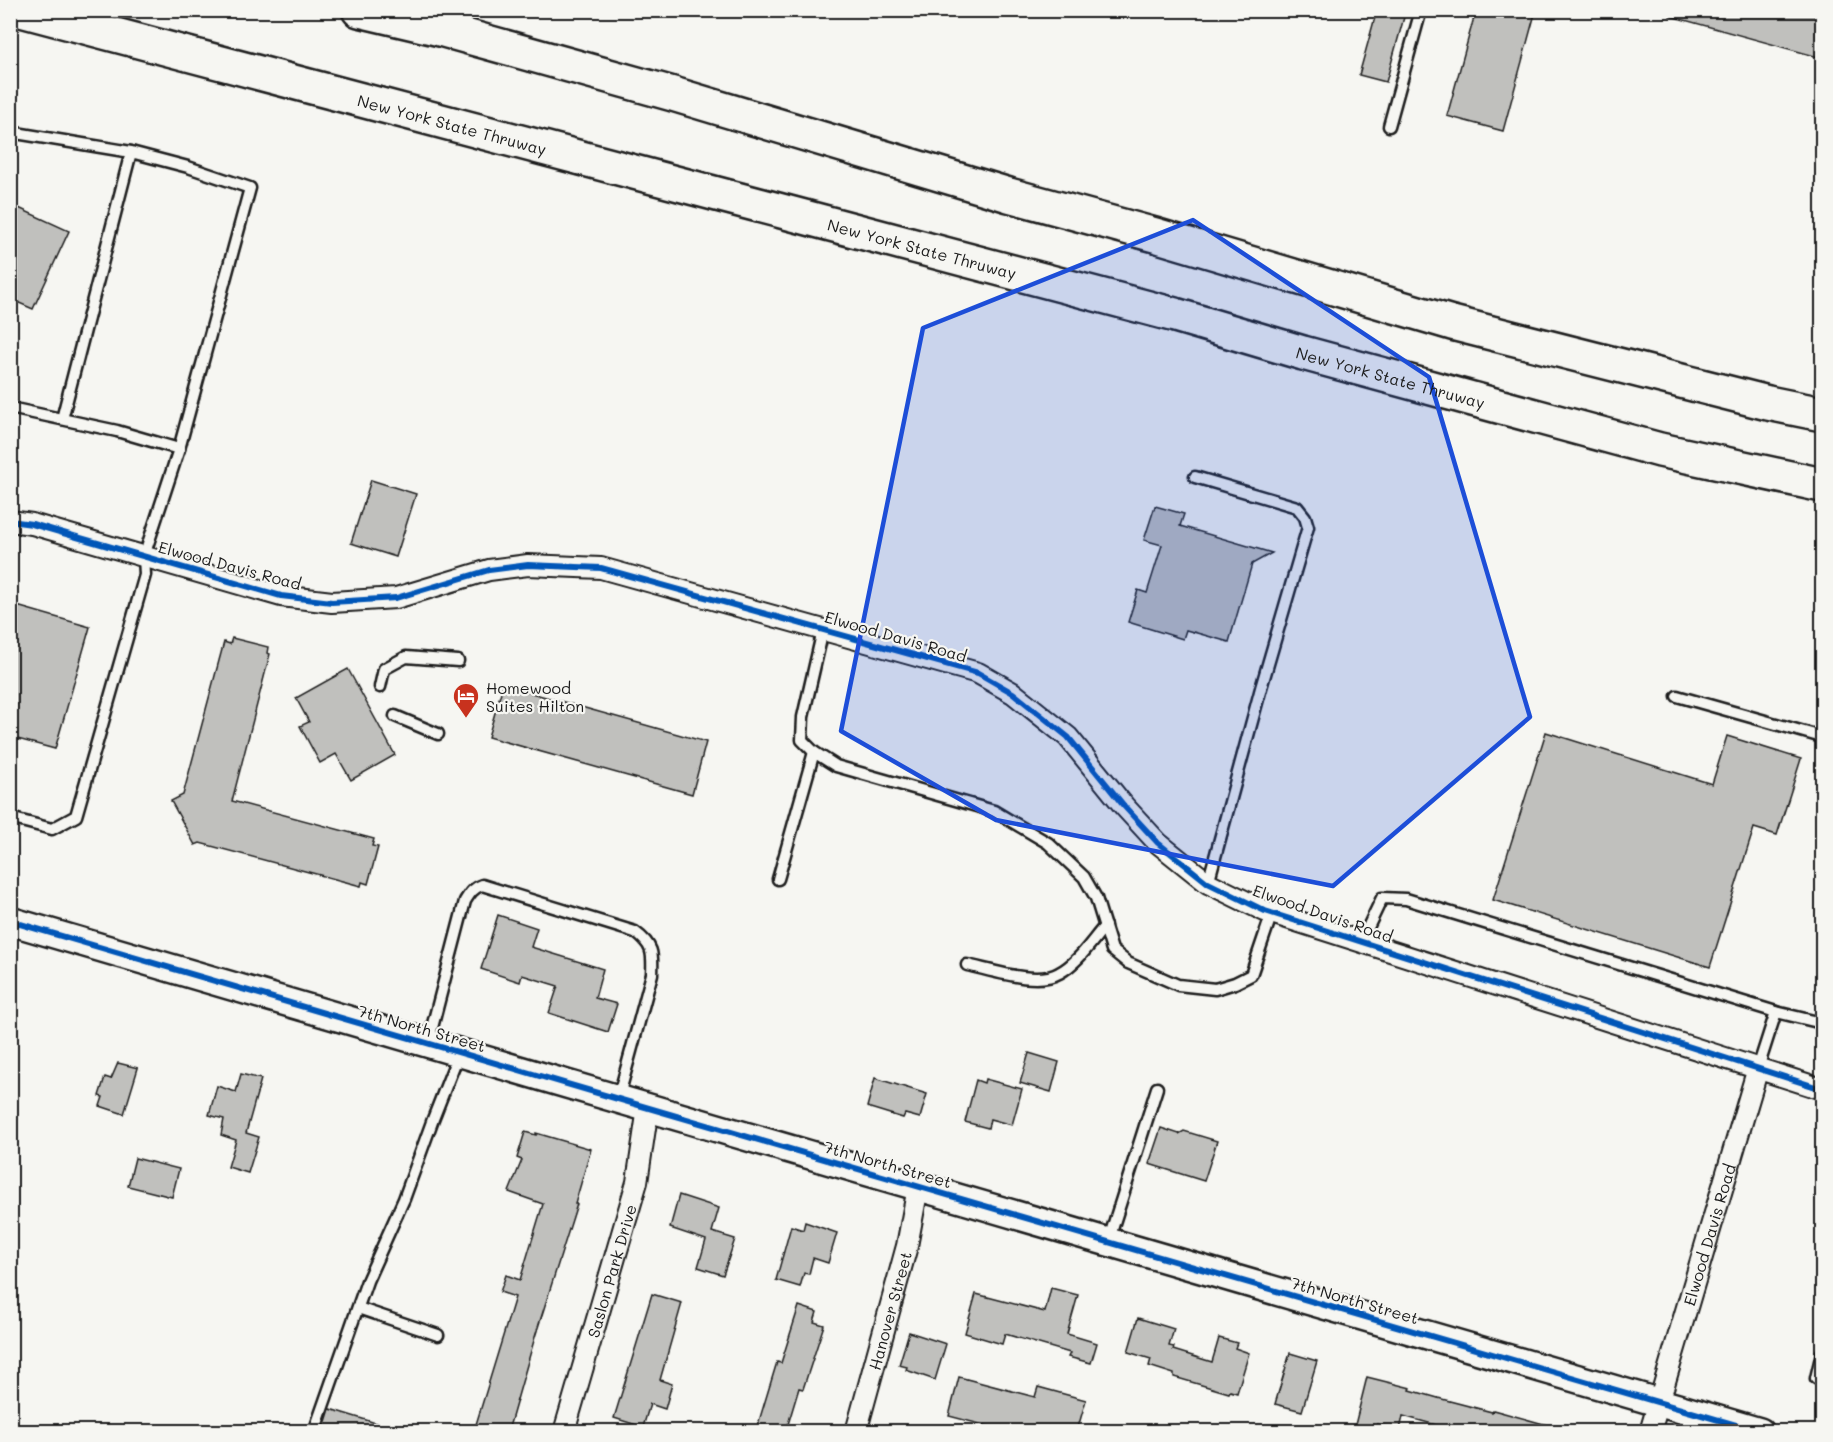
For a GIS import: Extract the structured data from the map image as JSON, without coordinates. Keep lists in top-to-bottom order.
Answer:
{
  "streets": {
    "highway": ["New York State Thruway"],
    "street": [
      "Elwood Davis Road",
      "7th North Street",
      "Saslon Park Drive",
      "Hanover Street"
    ]
  },
  "crossings": [
    ["Elwood Davis Road", "7th North Street"],
    ["7th North Street", "Saslon Park Drive"],
    ["7th North Street", "Hanover Street"]
  ],
  "places": {
    "hotel": ["Homewood Suites Hilton"]
  }
}
